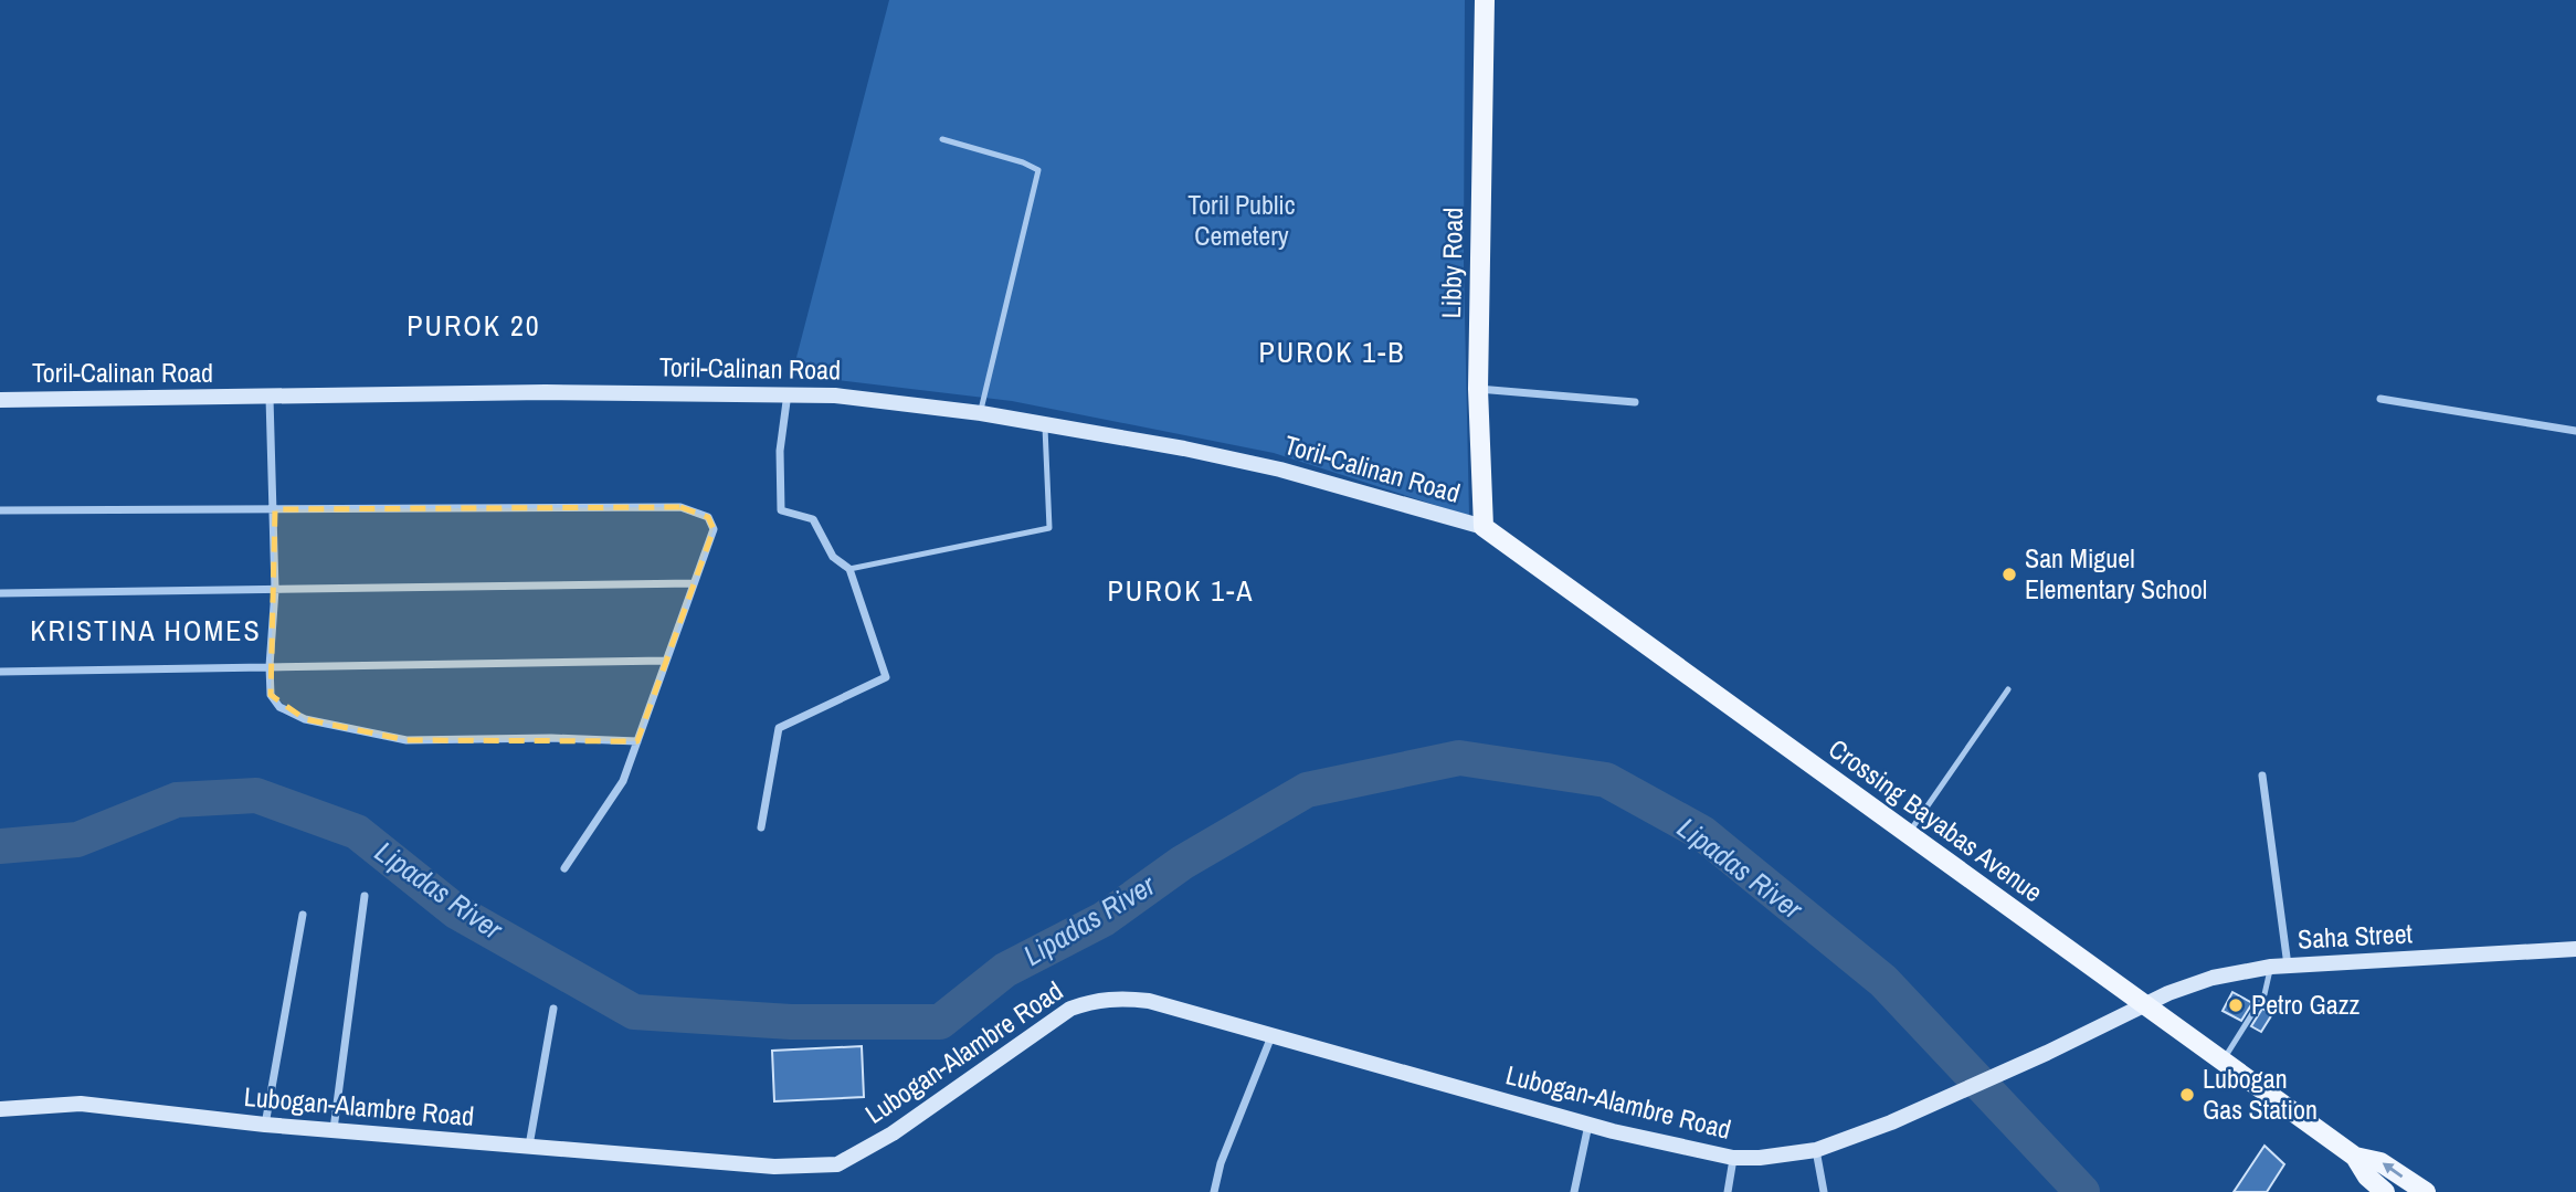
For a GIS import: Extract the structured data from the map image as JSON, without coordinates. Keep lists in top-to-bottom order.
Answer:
{
  "streets": {
    "main road": ["Libby Road", "Crossing Bayabas Avenue"],
    "street": ["Toril-Calinan Road", "Saha Street", "Lubogan-Alambre Road"]
  },
  "crossings": [
    ["Libby Road", "Toril-Calinan Road"],
    ["Libby Road", "Crossing Bayabas Avenue"],
    ["Toril-Calinan Road", "Crossing Bayabas Avenue"],
    ["Crossing Bayabas Avenue", "Saha Street"],
    ["Crossing Bayabas Avenue", "Lubogan-Alambre Road"],
    ["Saha Street", "Lubogan-Alambre Road"]
  ],
  "districts": [
    "PUROK 20",
    "PUROK 1-B",
    "PUROK 1-A",
    "KRISTINA HOMES"
  ],
  "water": ["Lipadas River"],
  "parks": ["Toril Public Cemetery"],
  "places": ["San Miguel Elementary School", "Petro Gazz", "Lubogan Gas Station"]
}
